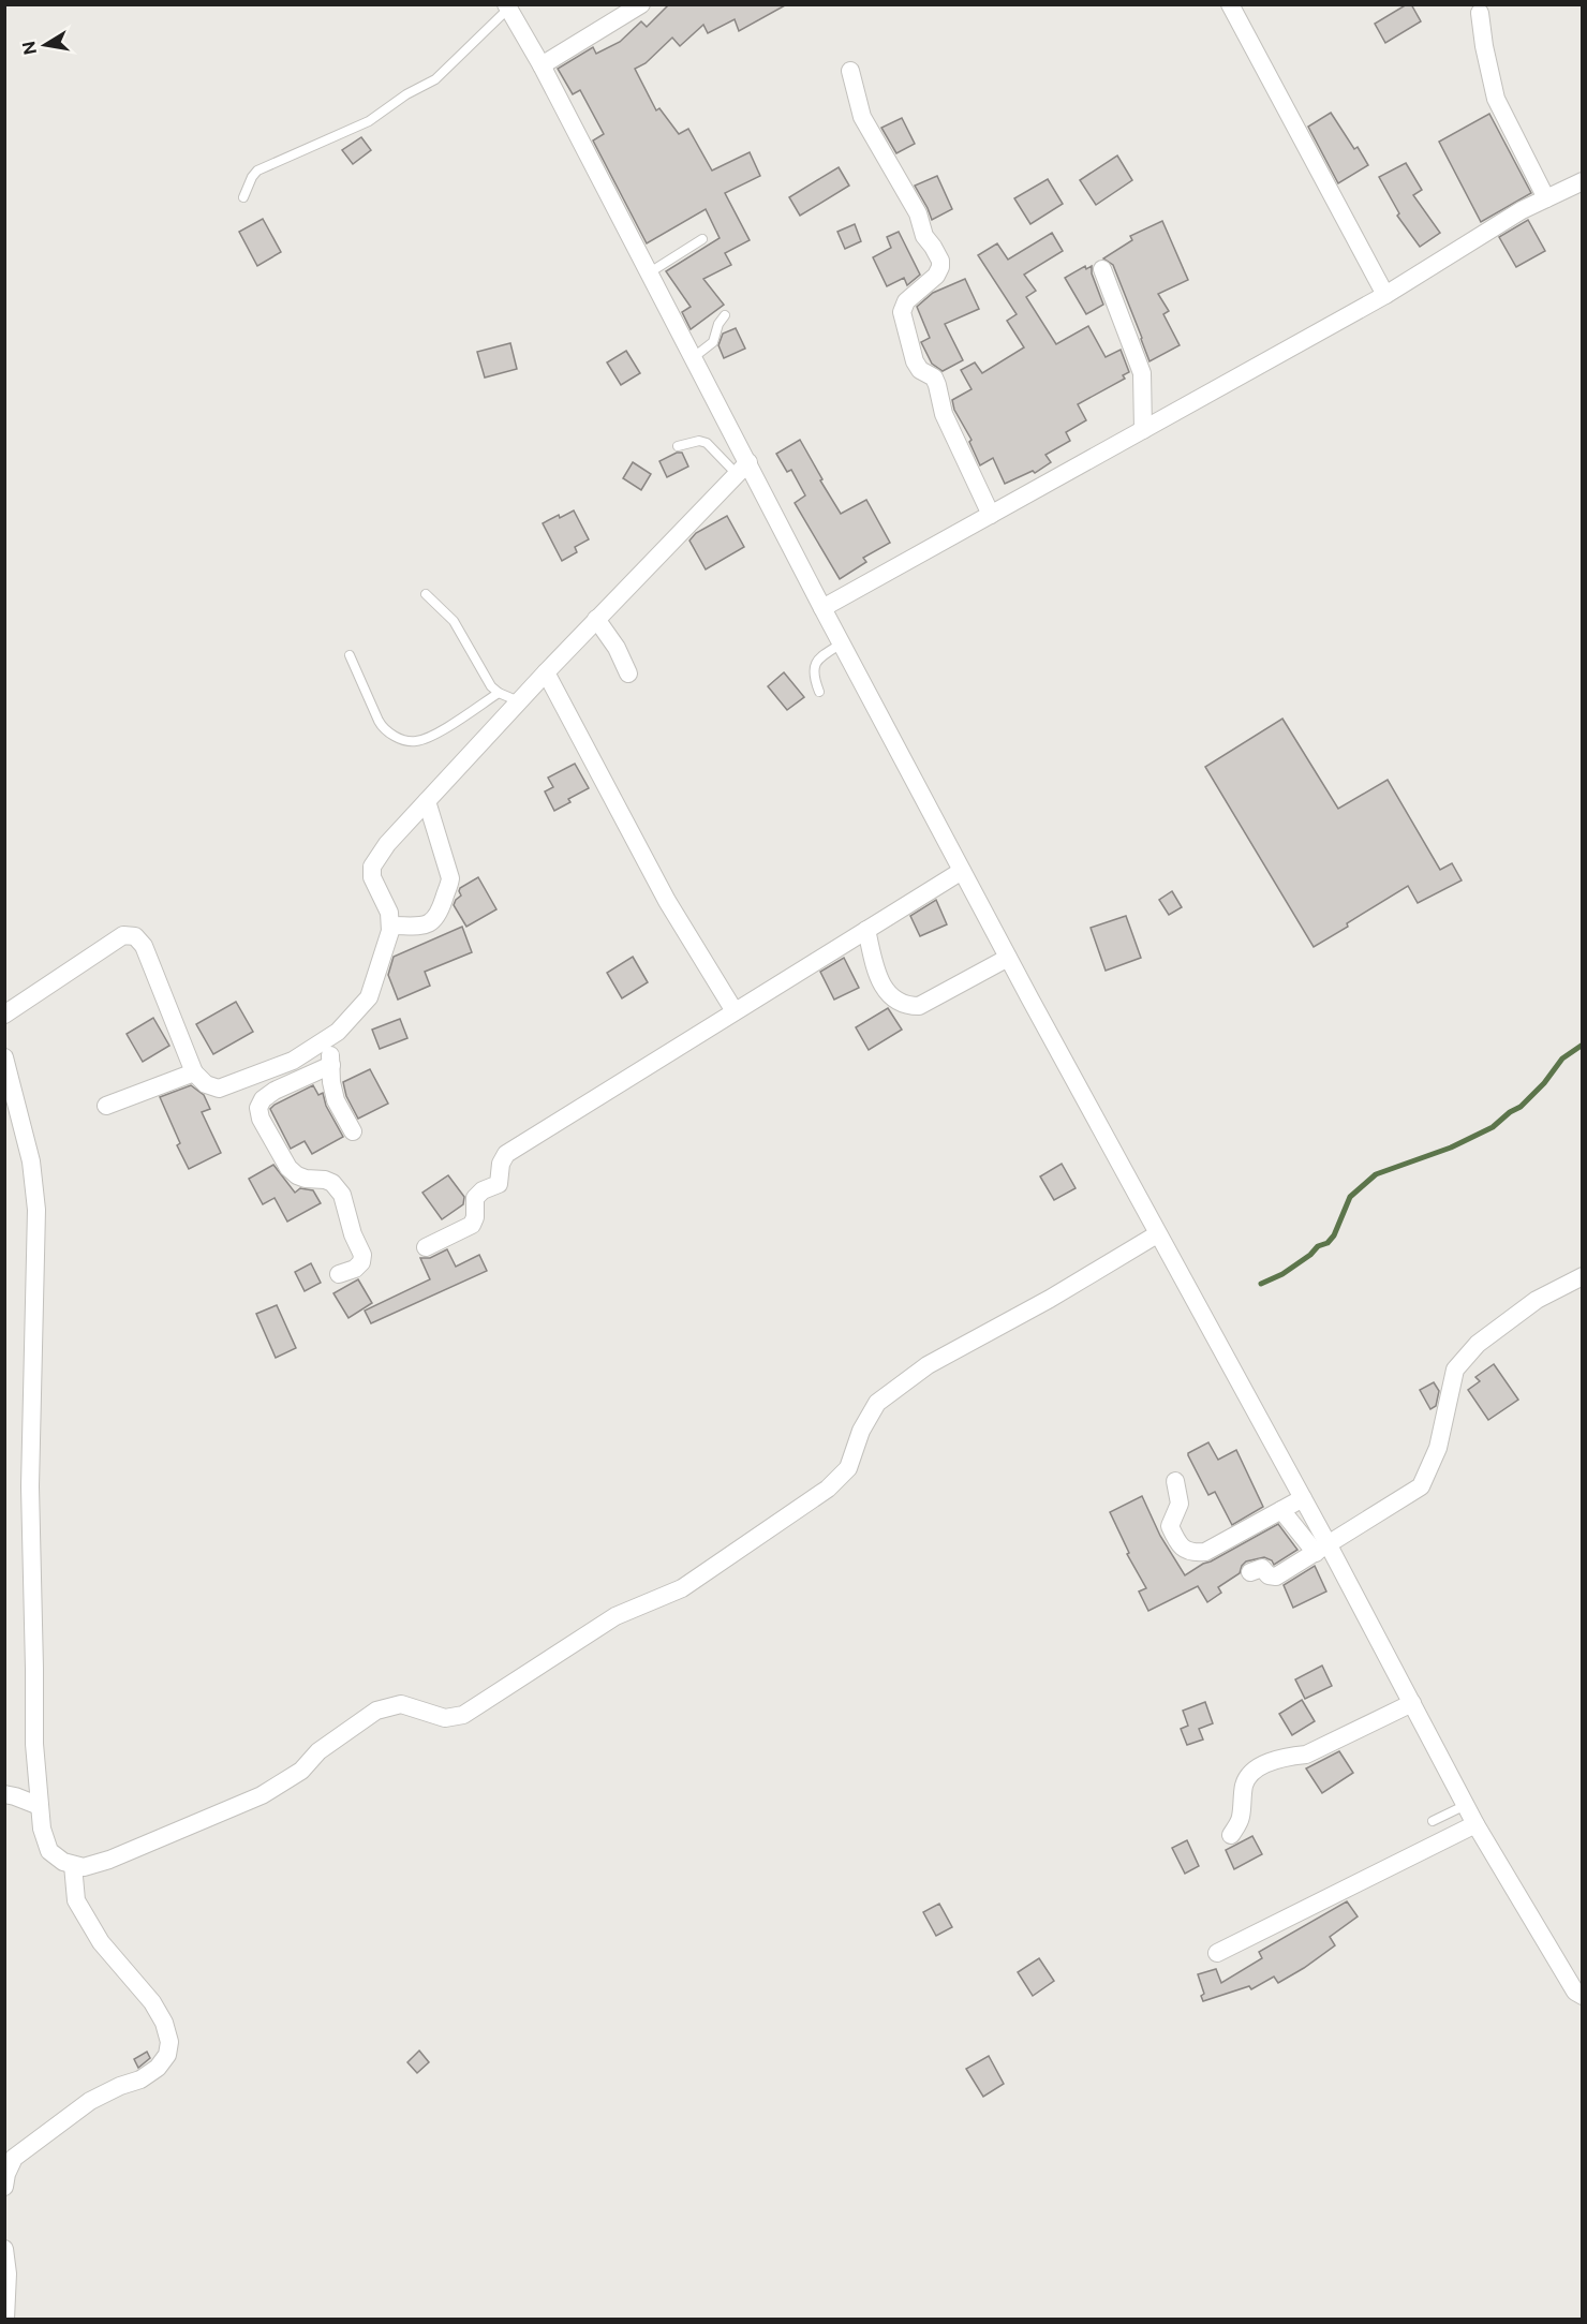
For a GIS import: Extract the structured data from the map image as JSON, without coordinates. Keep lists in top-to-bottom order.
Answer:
{
  "north": "left"
}
